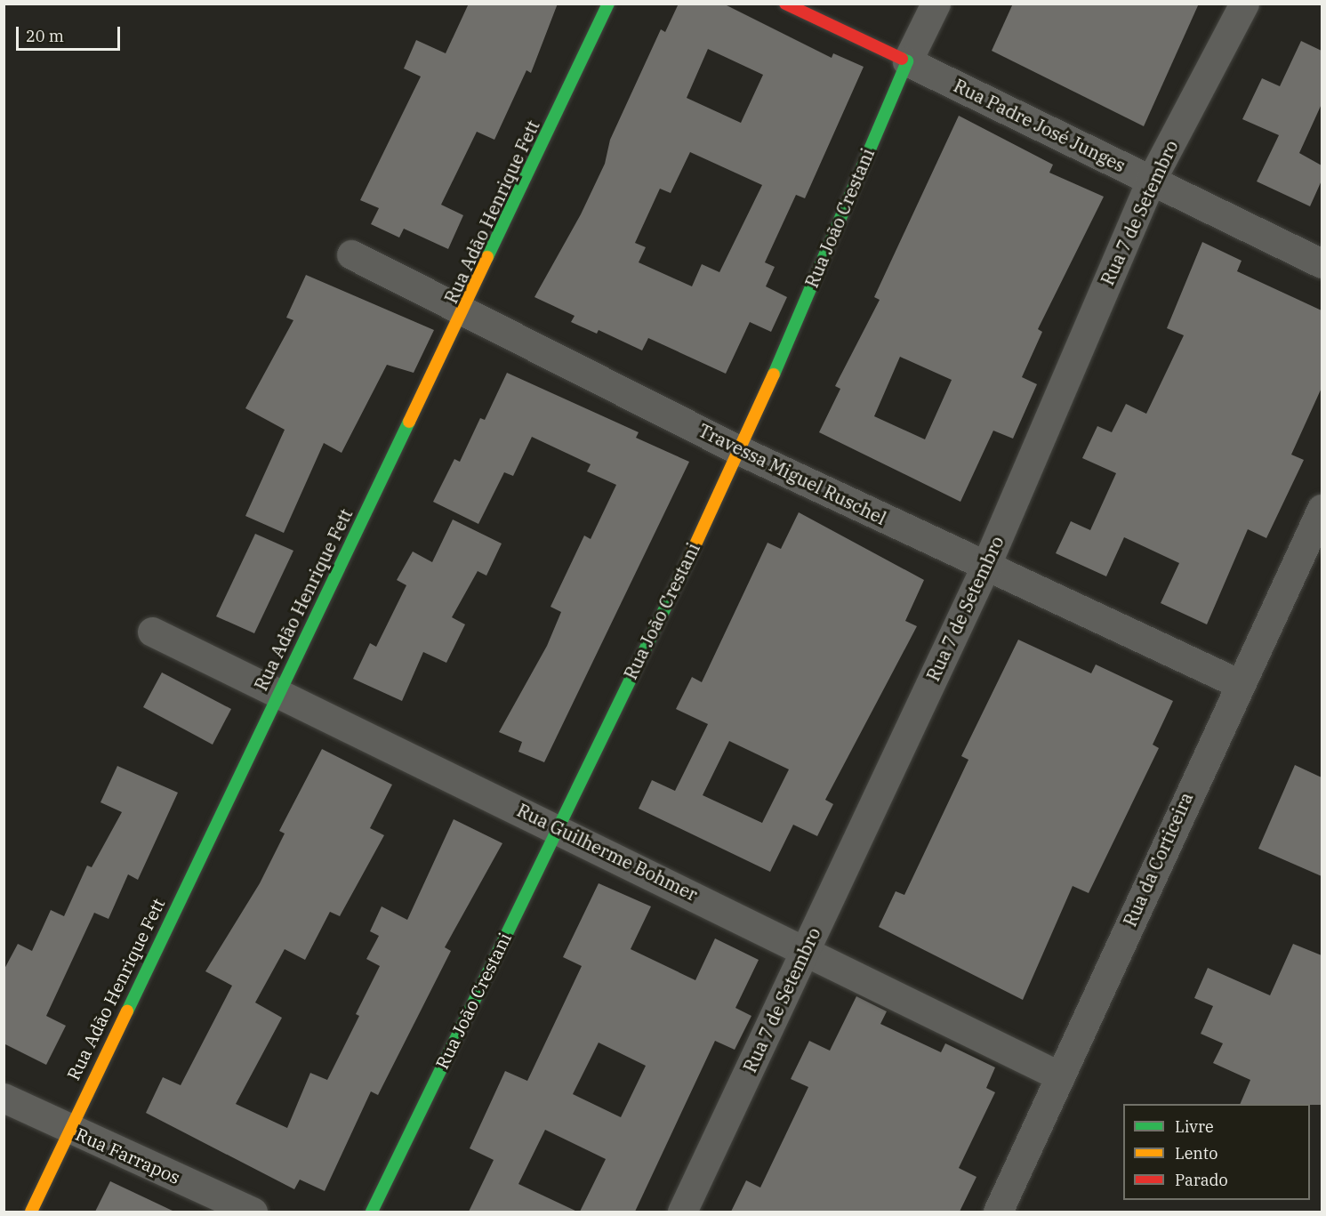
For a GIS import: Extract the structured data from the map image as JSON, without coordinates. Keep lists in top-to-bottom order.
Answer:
{
  "streets": {
    "street": [
      "Rua Padre José Junges",
      "Rua Adão Henrique Fett",
      "Rua 7 de Setembro",
      "Rua João Crestani",
      "Travessa Miguel Ruschel",
      "Rua Guilherme Bohmer",
      "Rua da Corticeira",
      "Rua Farrapos"
    ]
  },
  "crossings": [
    ["Rua Padre José Junges", "Rua 7 de Setembro"],
    ["Rua Padre José Junges", "Rua João Crestani"],
    ["Rua Adão Henrique Fett", "Travessa Miguel Ruschel"],
    ["Rua Adão Henrique Fett", "Rua Guilherme Bohmer"],
    ["Rua Adão Henrique Fett", "Rua Farrapos"],
    ["Rua 7 de Setembro", "Travessa Miguel Ruschel"],
    ["Rua 7 de Setembro", "Rua Guilherme Bohmer"],
    ["Rua João Crestani", "Travessa Miguel Ruschel"],
    ["Rua João Crestani", "Rua Guilherme Bohmer"],
    ["Travessa Miguel Ruschel", "Rua da Corticeira"],
    ["Rua Guilherme Bohmer", "Rua da Corticeira"]
  ],
  "legend": ["Livre", "Lento", "Parado"],
  "scale_bar": "20 m"
}
